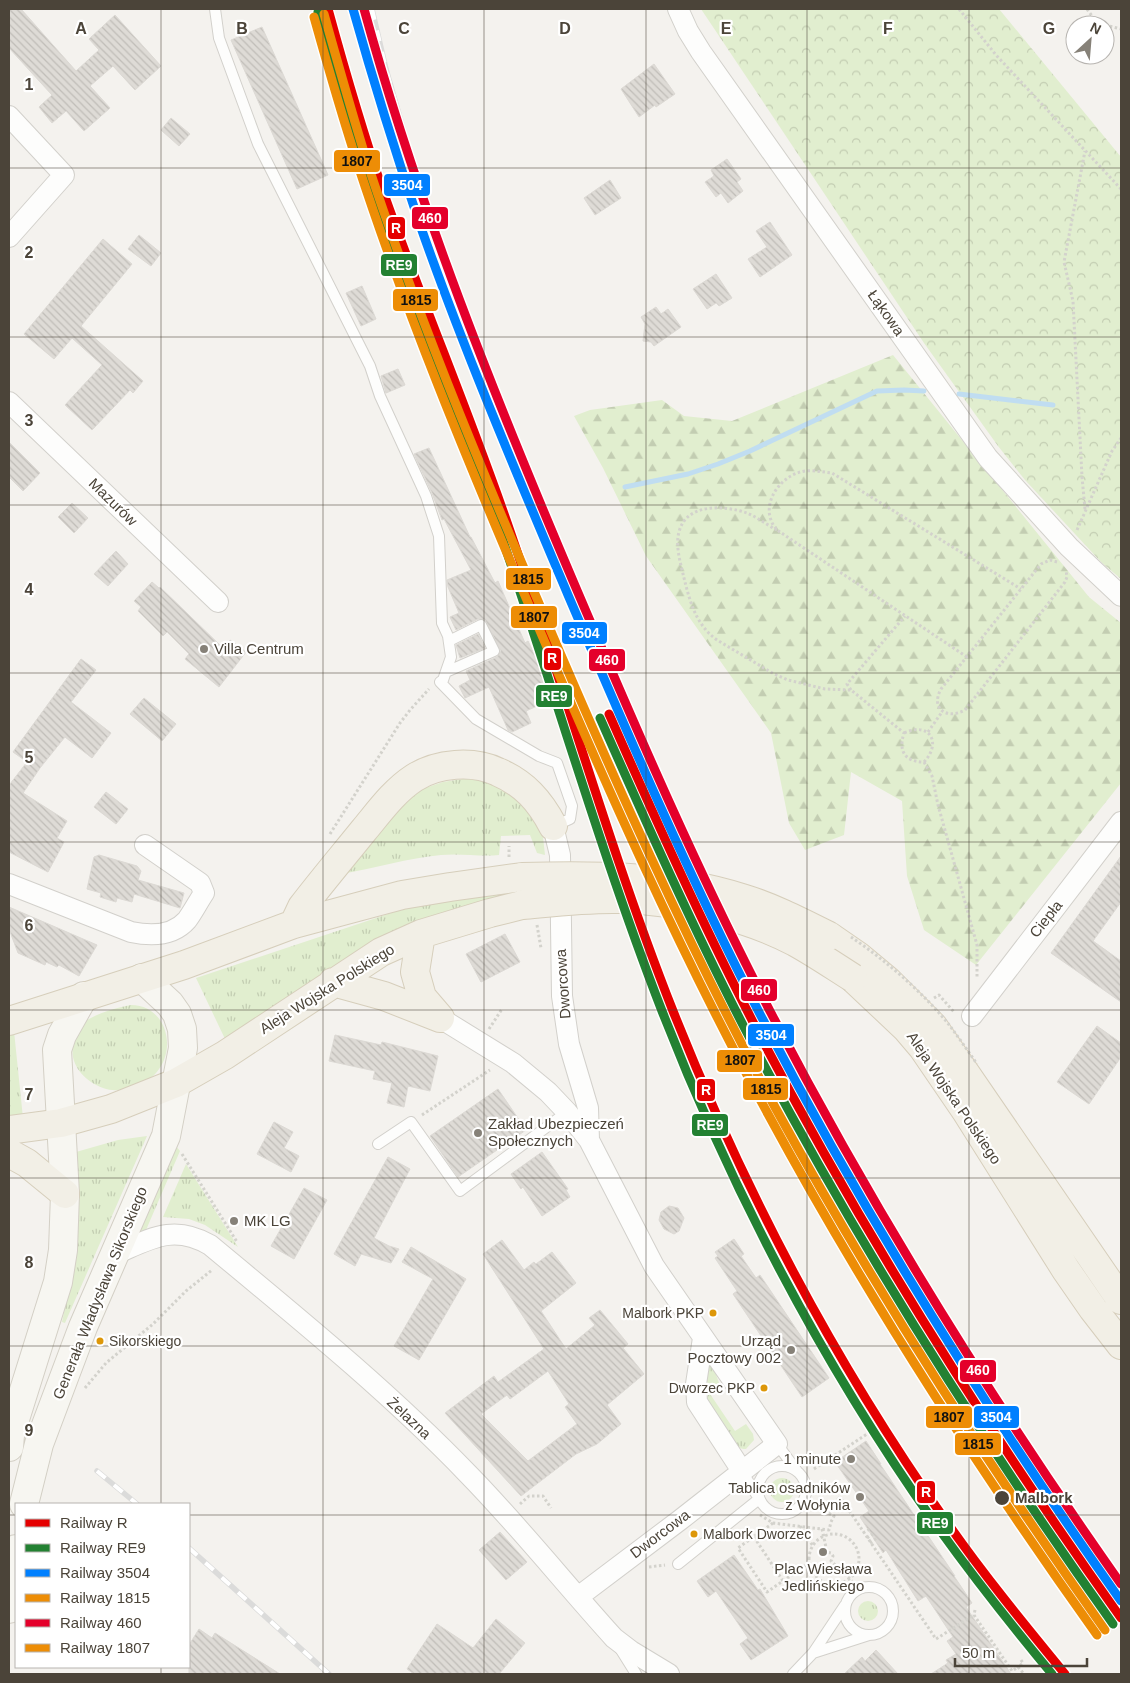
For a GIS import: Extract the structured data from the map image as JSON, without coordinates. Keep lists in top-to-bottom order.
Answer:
{
  "streets": {
    "main road": ["Aleja Wojska Polskiego", "Generała Władysława Sikorskiego"],
    "street": [
      "Łąkowa",
      "Mazurów",
      "Ciepła",
      "Dworcowa",
      "Żelazna"
    ]
  },
  "crossings": [
    ["Dworcowa", "Żelazna"],
    ["Aleja Wojska Polskiego", "Generała Władysława Sikorskiego"],
    ["Generała Władysława Sikorskiego", "Żelazna"]
  ],
  "places": [
    "Villa Centrum",
    "Zakład Ubezpieczeń Społecznych",
    "MK LG",
    "Malbork PKP",
    "Sikorskiego",
    "Urząd Pocztowy 002",
    "Dworzec PKP",
    "1 minute",
    "Tablica osadników z Wołynia",
    "Malbork",
    "Malbork Dworzec",
    "Plac Wiesława Jedlińskiego"
  ],
  "lines": [
    "rail line R",
    "rail line 3504",
    "rail line 460",
    "rail line RE9",
    "rail line 1815",
    "rail line 1807"
  ],
  "legend": [
    "Railway R",
    "Railway RE9",
    "Railway 3504",
    "Railway 1815",
    "Railway 460",
    "Railway 1807"
  ],
  "scale_bar": "50 m",
  "north": "top right",
  "grid": {
    "columns": [
      "A",
      "B",
      "C",
      "D",
      "E",
      "F",
      "G"
    ],
    "rows": [
      "1",
      "2",
      "3",
      "4",
      "5",
      "6",
      "7",
      "8",
      "9"
    ]
  }
}
